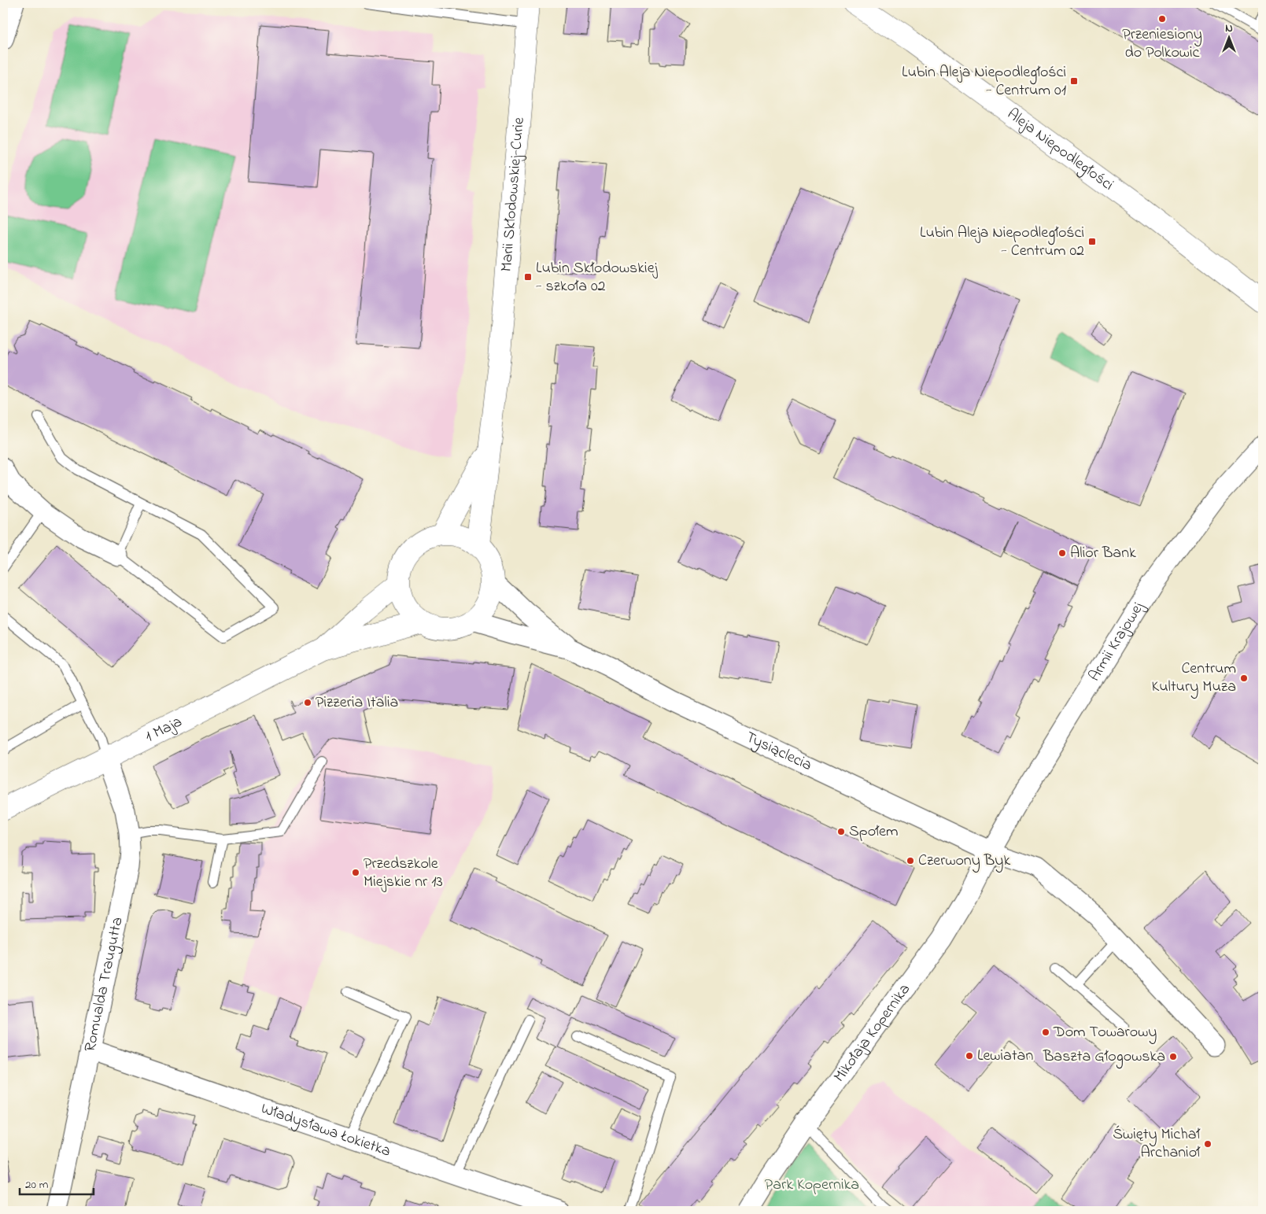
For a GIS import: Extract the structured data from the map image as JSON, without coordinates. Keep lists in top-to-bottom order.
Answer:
{
  "streets": {
    "street": [
      "Aleja Niepodległości",
      "Marii Skłodowskiej-Curie",
      "Armii Krajowej",
      "1 Maja",
      "Tysiąclecia",
      "Romualda Traugutta",
      "Mikołaja Kopernika",
      "Władysława Łokietka"
    ]
  },
  "crossings": [
    ["Armii Krajowej", "Tysiąclecia"],
    ["Armii Krajowej", "Mikołaja Kopernika"],
    ["1 Maja", "Romualda Traugutta"],
    ["Tysiąclecia", "Mikołaja Kopernika"],
    ["Romualda Traugutta", "Władysława Łokietka"]
  ],
  "parks": ["Park Kopernika"],
  "places": {
    "other": [
      "Przeniesiony do Polkowic",
      "Alior Bank",
      "Centrum Kultury Muza",
      "Pizzeria Italia",
      "Społem",
      "Czerwony Byk",
      "Przedszkole Miejskie nr 13",
      "Dom Towarowy",
      "Lewiatan",
      "Baszta Głogowska",
      "Święty Michał Archanioł"
    ],
    "transit": ["Lubin Aleja Niepodległości - Centrum 01", "Lubin Aleja Niepodległości - Centrum 02", "Lubin Skłodowskiej - szkoła 02"]
  },
  "scale_bar": "20 m",
  "north": "top"
}
